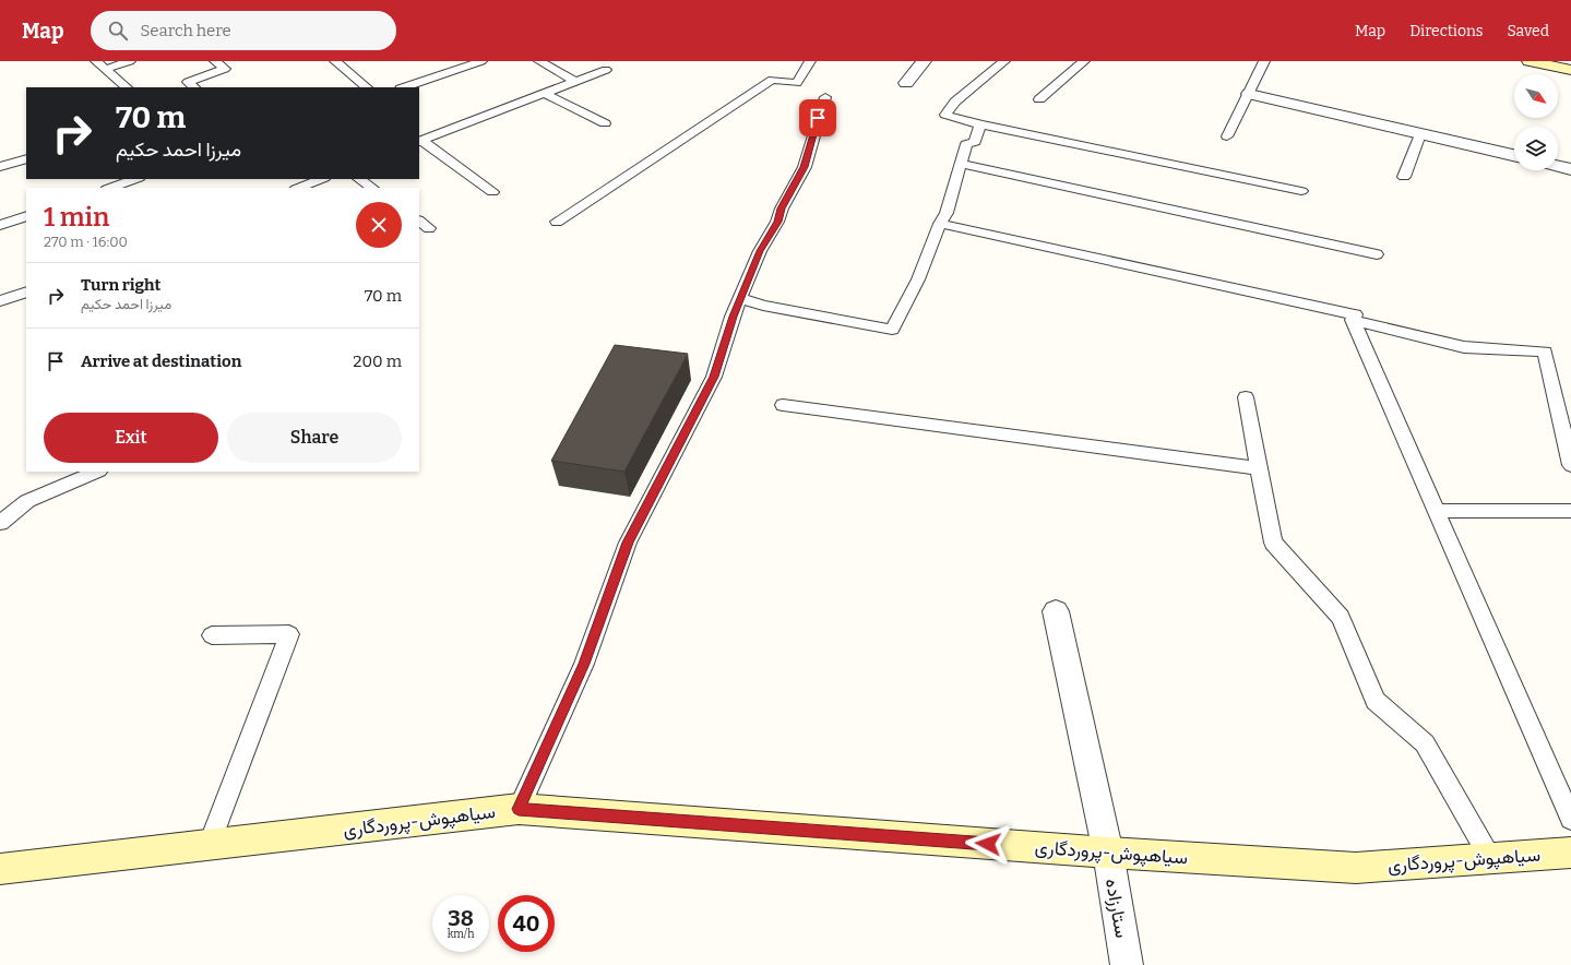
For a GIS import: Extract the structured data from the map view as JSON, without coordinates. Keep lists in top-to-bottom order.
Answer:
{
  "streets": {
    "street": ["سیاهپوش-پروردگاری", "ستارزاده"]
  },
  "crossings": [
    ["سیاهپوش-پروردگاری", "ستارزاده"]
  ],
  "north": "bottom right",
  "page": {
    "header": "Map",
    "search": "Search here",
    "nav": ["Map", "Directions", "Saved"],
    "turn": ["70 m", "میرزا احمد حکیم"],
    "heading": ["1 min", "270 m · 16:00"],
    "list": [
      {
        "name": "Turn right",
        "note": "میرزا احمد حکیم",
        "value": "70 m"
      },
      {
        "name": "Arrive at destination",
        "value": "200 m"
      }
    ],
    "buttons": ["Exit", "Share"],
    "speed": "38 km/h",
    "limit": "40"
  }
}
